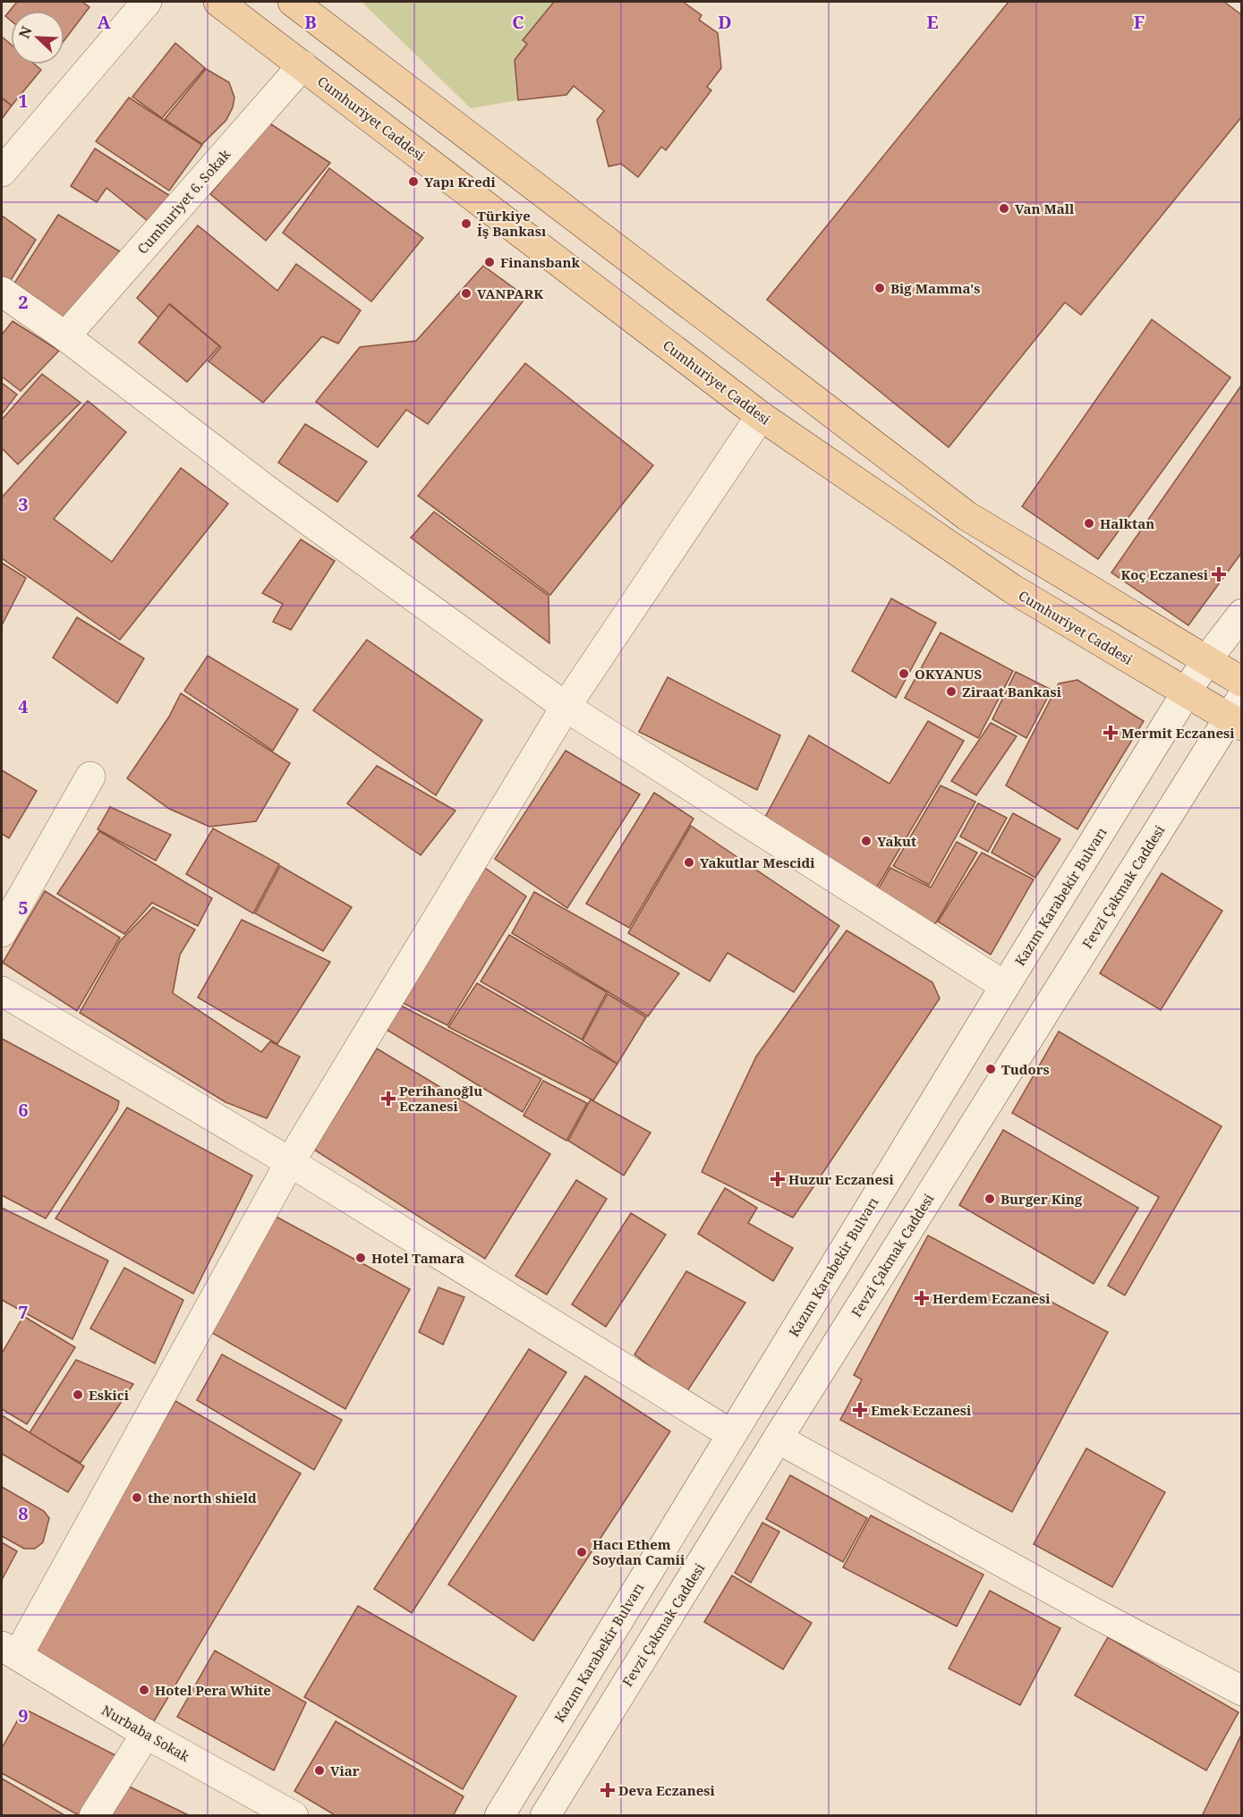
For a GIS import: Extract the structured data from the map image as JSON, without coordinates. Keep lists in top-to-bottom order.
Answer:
{
  "streets": {
    "main road": ["Cumhuriyet Caddesi"],
    "street": [
      "Cumhuriyet 6. Sokak",
      "Fevzi Çakmak Caddesi",
      "Kazım Karabekir Bulvarı",
      "Nurbaba Sokak"
    ]
  },
  "crossings": [
    ["Cumhuriyet Caddesi", "Cumhuriyet 6. Sokak"],
    ["Cumhuriyet Caddesi", "Fevzi Çakmak Caddesi"],
    ["Cumhuriyet Caddesi", "Kazım Karabekir Bulvarı"]
  ],
  "places": {
    "other": [
      "Yapı Kredi",
      "Van Mall",
      "Türkiye İş Bankası",
      "Finansbank",
      "Big Mamma's",
      "VANPARK",
      "Halktan",
      "OKYANUS",
      "Ziraat Bankasi",
      "Yakut",
      "Yakutlar Mescidi",
      "Tudors",
      "Burger King",
      "Hotel Tamara",
      "Eskici",
      "the north shield",
      "Hacı Ethem Soydan Camii",
      "Hotel Pera White",
      "Viar"
    ],
    "health": [
      "Koç Eczanesi",
      "Mermit Eczanesi",
      "Perihanoğlu Eczanesi",
      "Huzur Eczanesi",
      "Herdem Eczanesi",
      "Emek Eczanesi",
      "Deva Eczanesi"
    ]
  },
  "north": "top left",
  "grid": {
    "columns": [
      "A",
      "B",
      "C",
      "D",
      "E",
      "F"
    ],
    "rows": [
      "1",
      "2",
      "3",
      "4",
      "5",
      "6",
      "7",
      "8",
      "9"
    ]
  }
}
